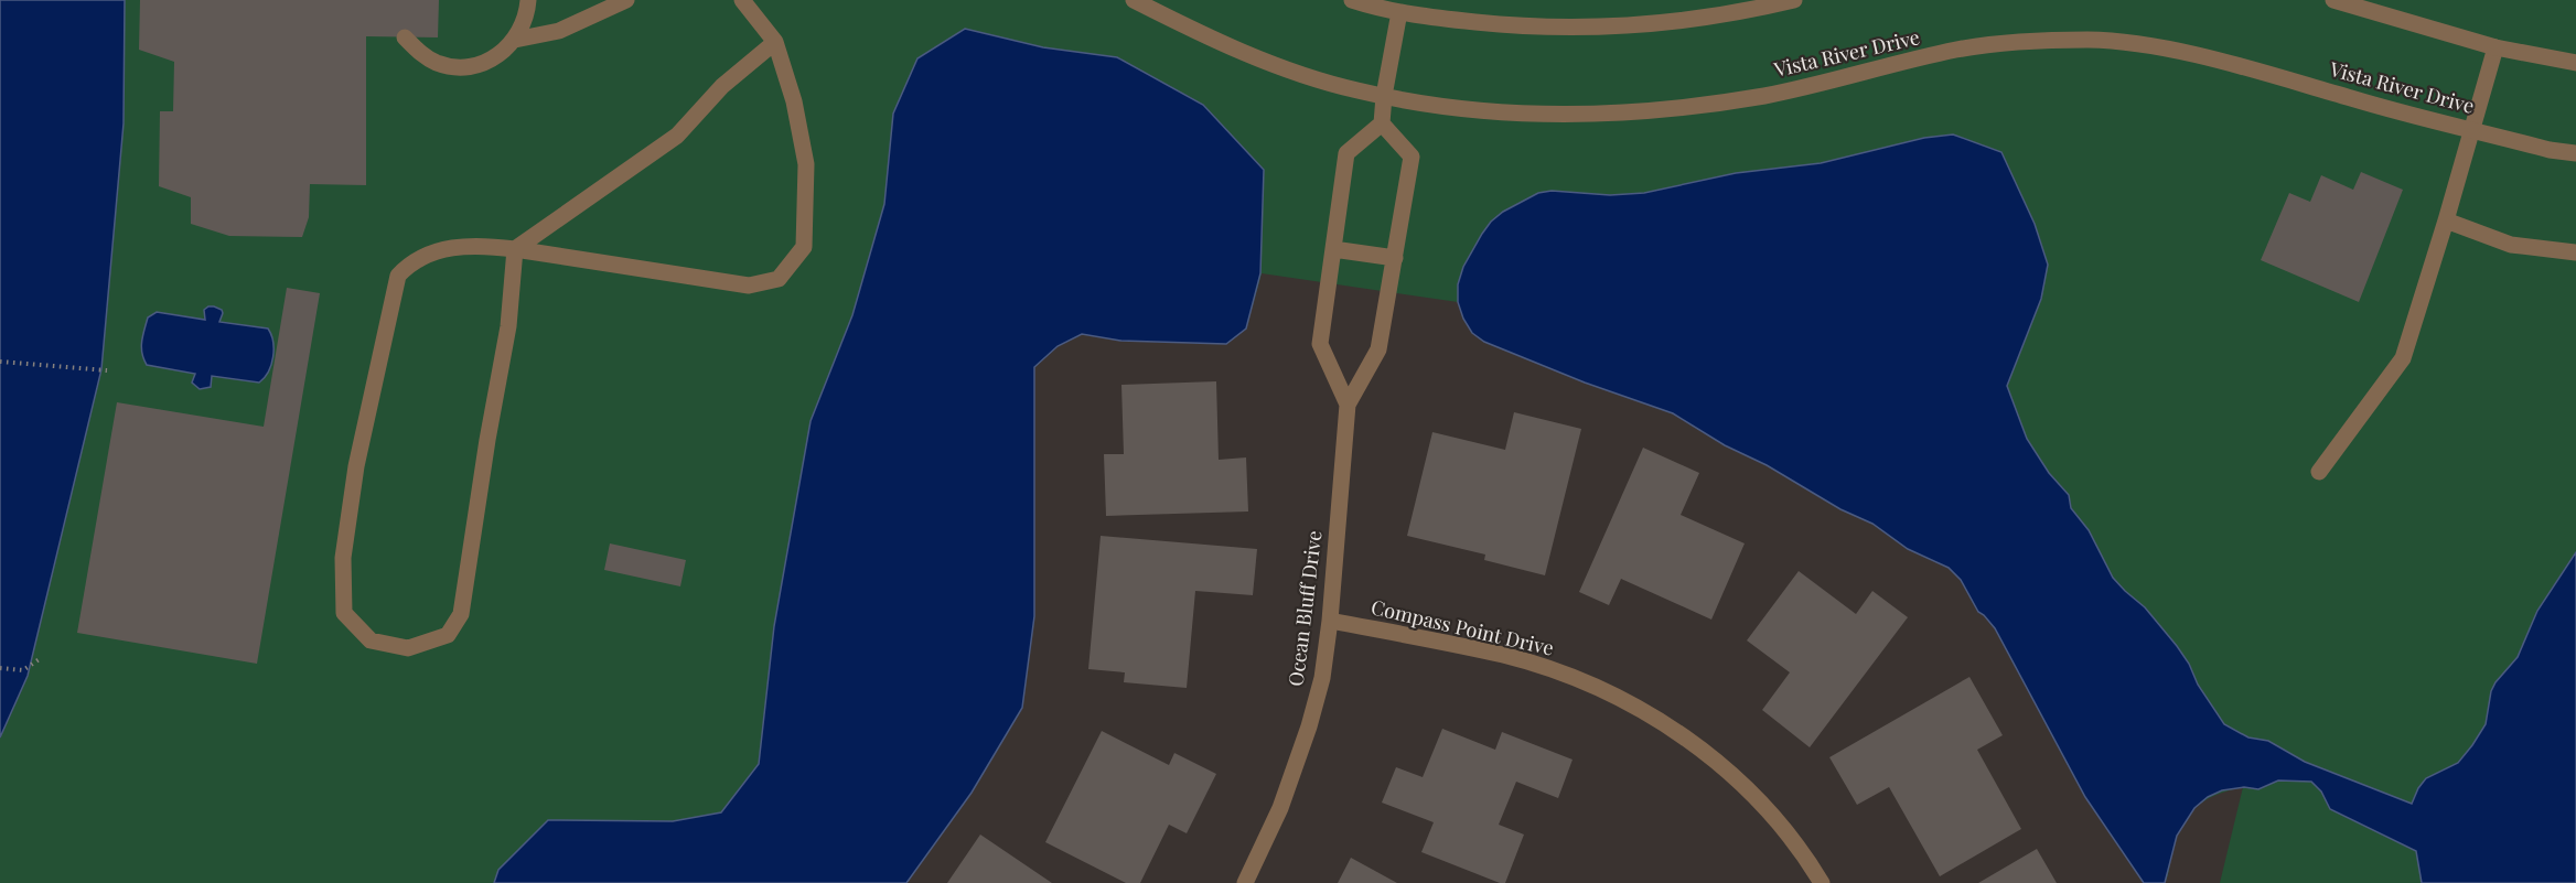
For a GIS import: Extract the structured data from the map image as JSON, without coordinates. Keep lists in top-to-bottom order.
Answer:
{
  "streets": {
    "street": ["Vista River Drive", "Ocean Bluff Drive", "Compass Point Drive"]
  },
  "crossings": [
    ["Ocean Bluff Drive", "Compass Point Drive"]
  ]
}
